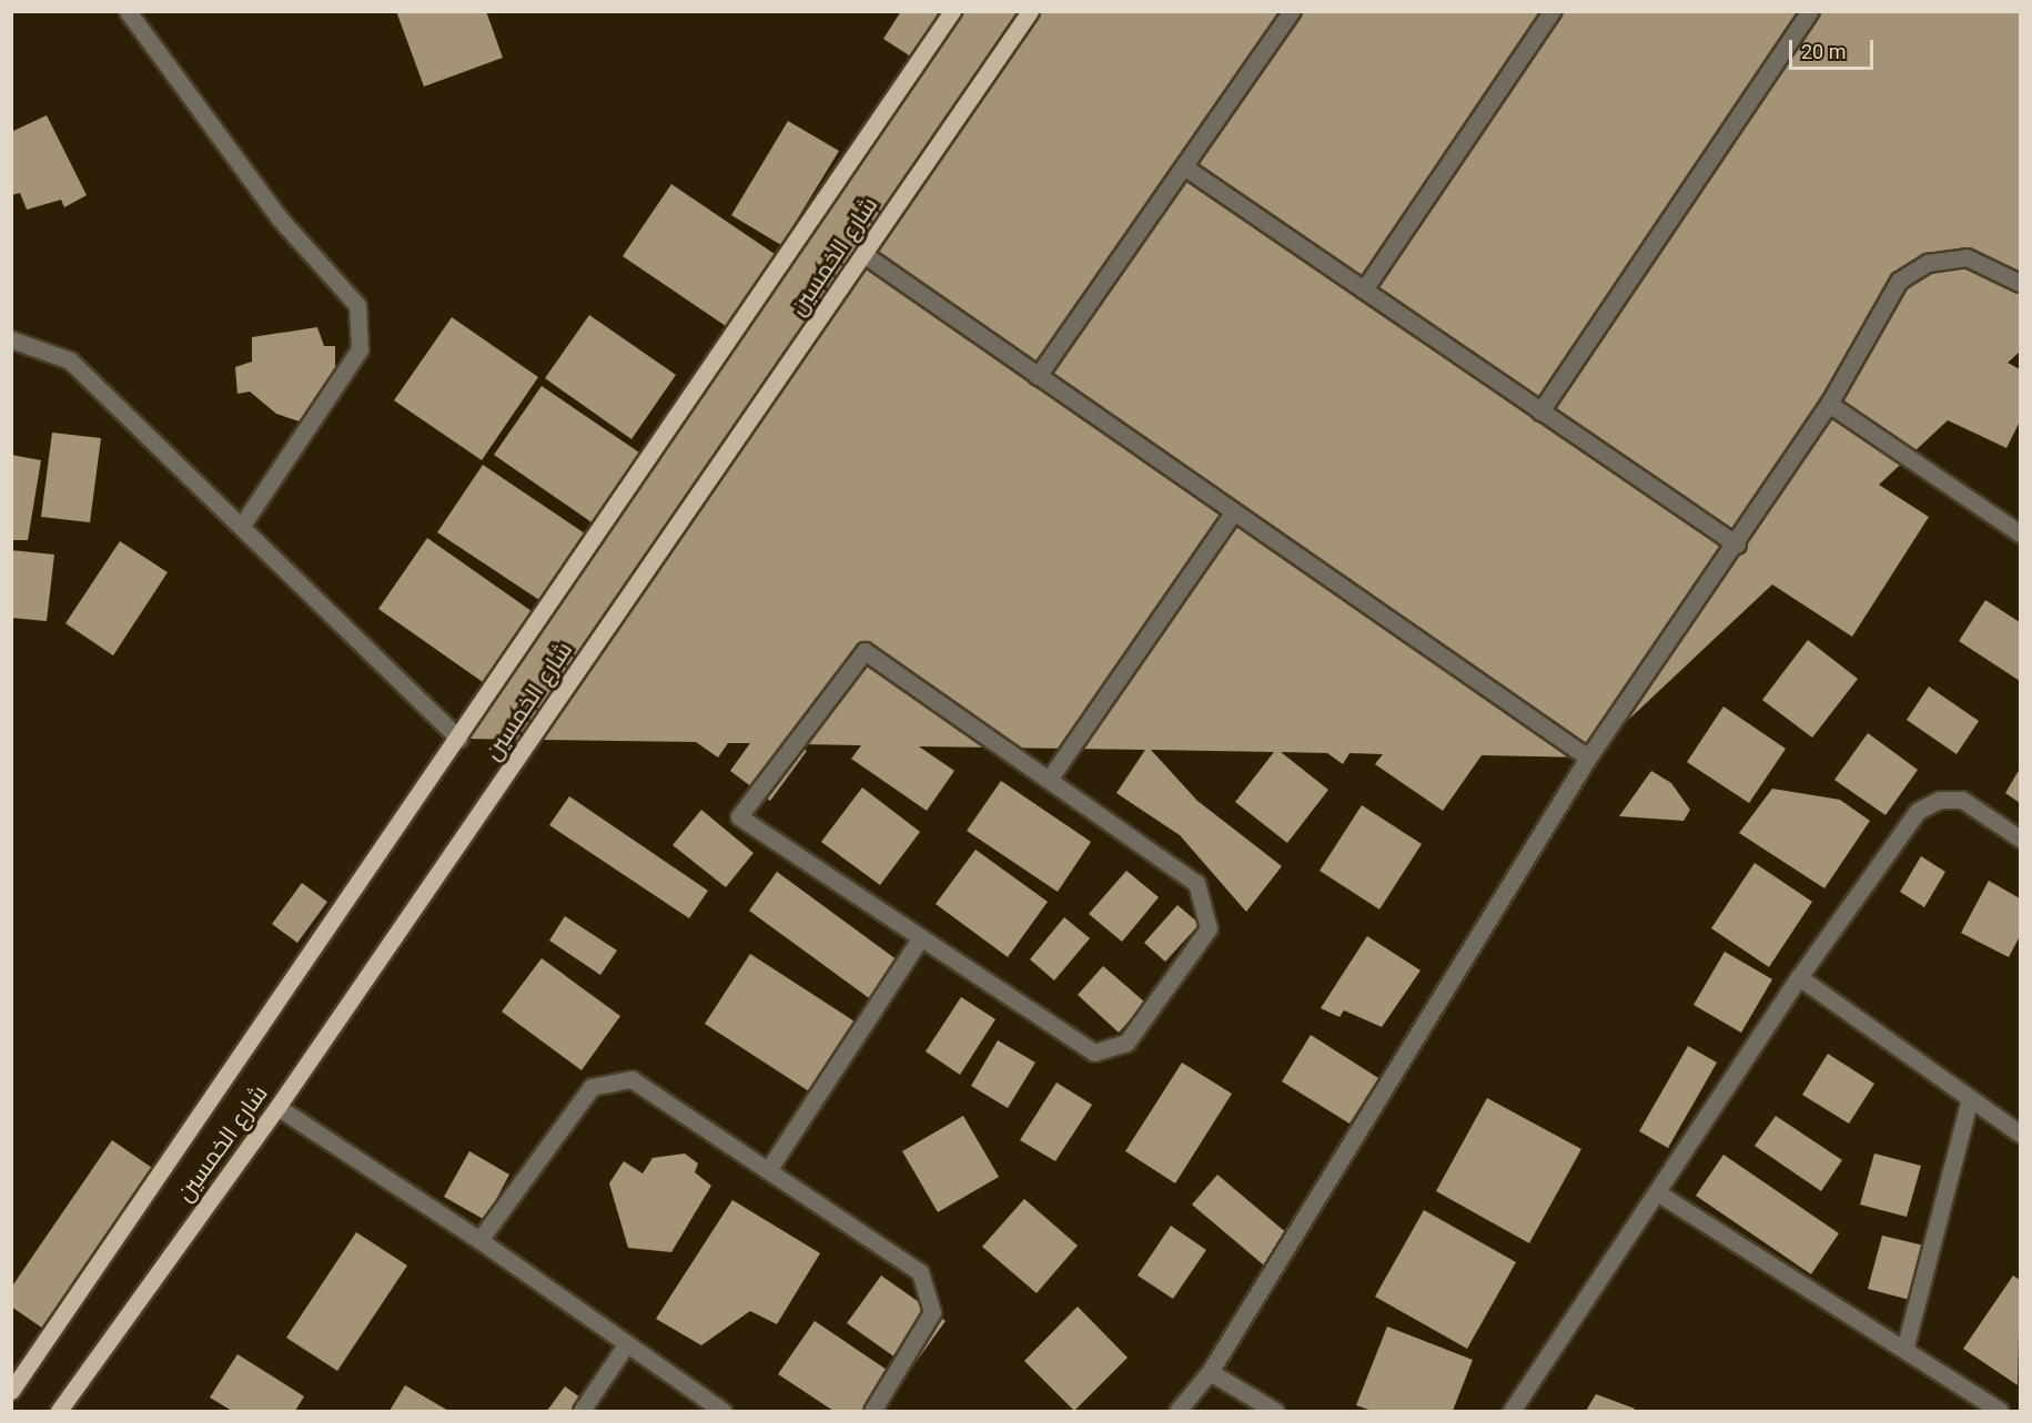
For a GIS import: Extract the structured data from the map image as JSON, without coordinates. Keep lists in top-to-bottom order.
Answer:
{
  "streets": {
    "main road": ["شارع الخمسين"]
  },
  "scale_bar": "20 m"
}
